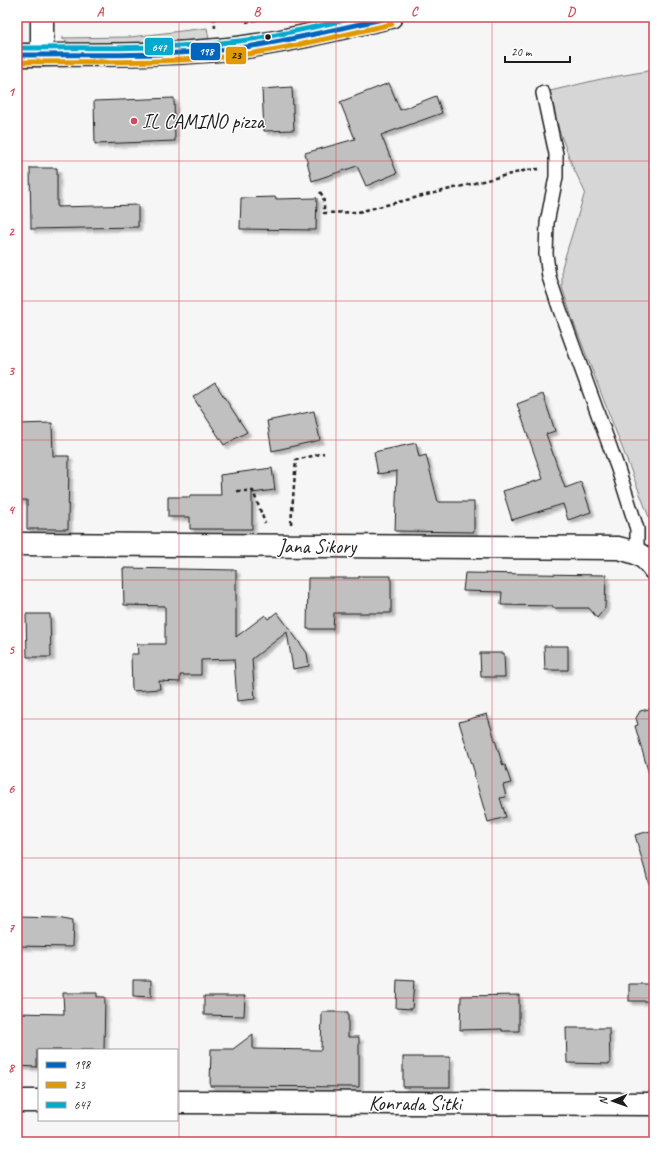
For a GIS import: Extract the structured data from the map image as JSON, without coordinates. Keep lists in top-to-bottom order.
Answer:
{
  "streets": {
    "street": ["Jana Sikory", "Konrada Sitki"]
  },
  "places": ["IL CAMINO pizza"],
  "lines": ["transit line 198", "transit line 647", "transit line 23"],
  "legend": ["198", "23", "647"],
  "scale_bar": "20 m",
  "north": "left",
  "grid": {
    "columns": [
      "A",
      "B",
      "C",
      "D"
    ],
    "rows": [
      "1",
      "2",
      "3",
      "4",
      "5",
      "6",
      "7",
      "8"
    ]
  }
}
